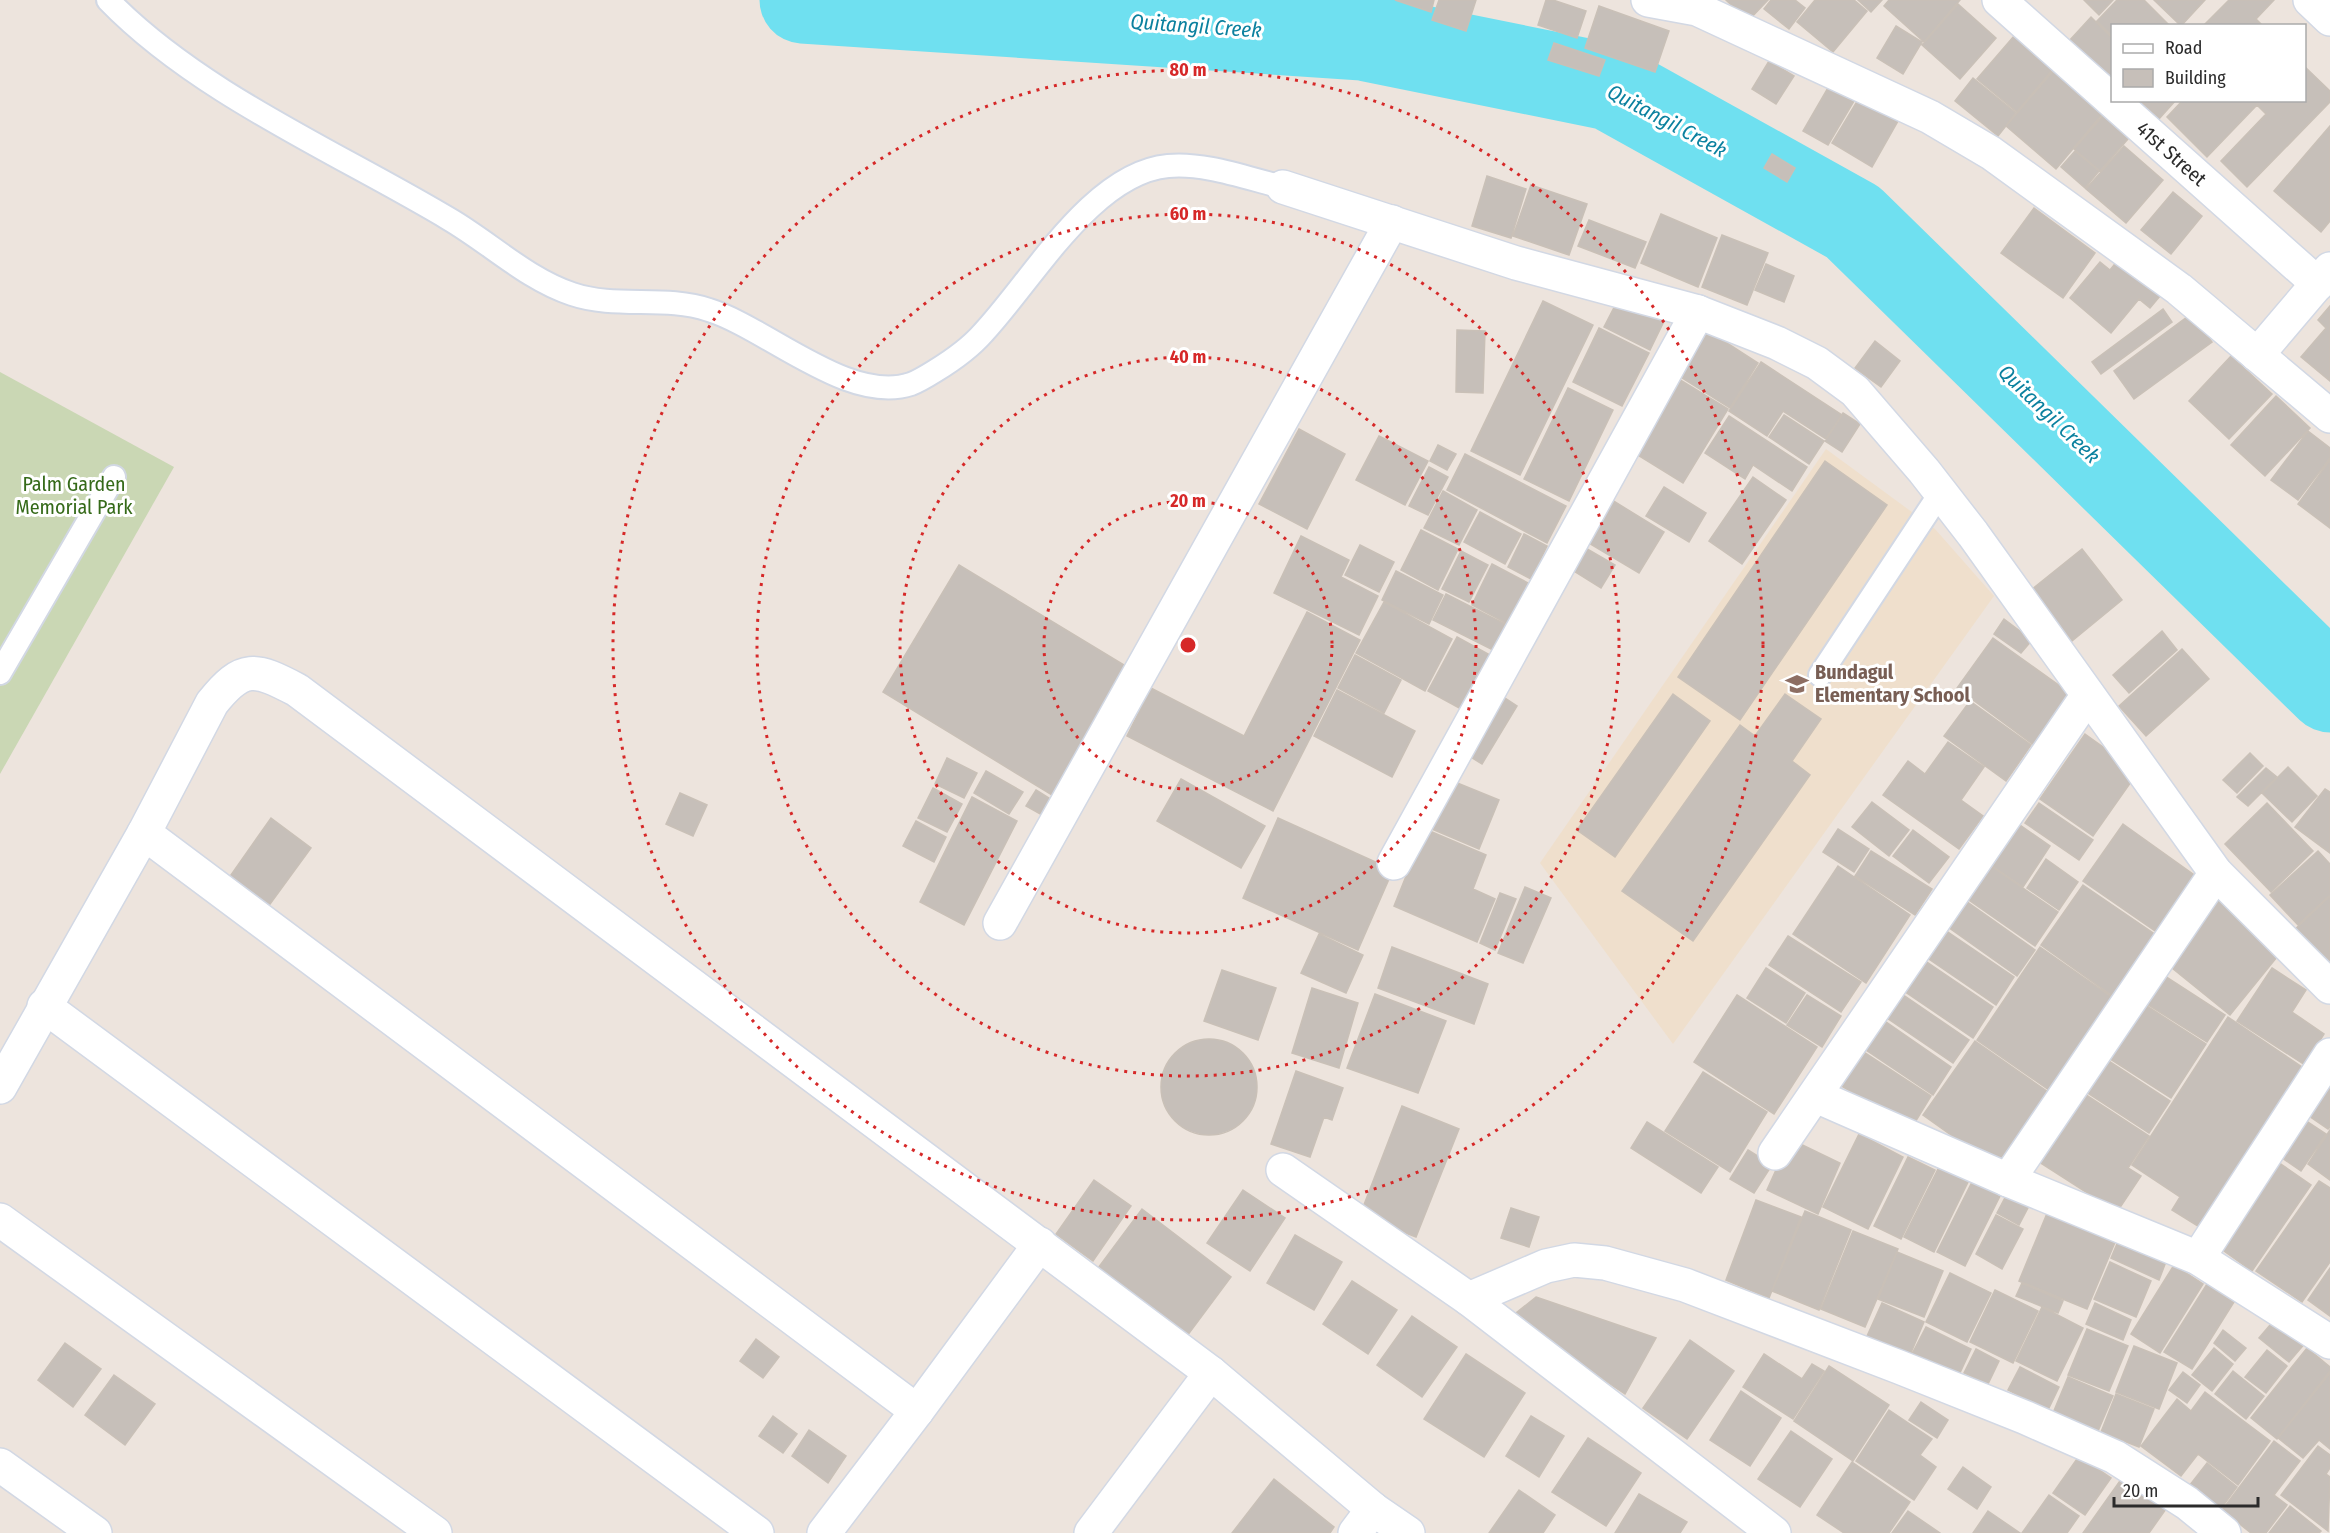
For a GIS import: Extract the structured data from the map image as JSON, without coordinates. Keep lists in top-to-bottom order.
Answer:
{
  "streets": {
    "street": ["41st Street"]
  },
  "water": ["Quitangil Creek"],
  "parks": ["Palm Garden Memorial Park"],
  "places": {
    "school or university": ["Bundagul Elementary School"]
  },
  "legend": ["Road", "Building"],
  "scale_bar": "20 m",
  "rings": [
    "80 m",
    "60 m",
    "40 m",
    "20 m"
  ]
}
